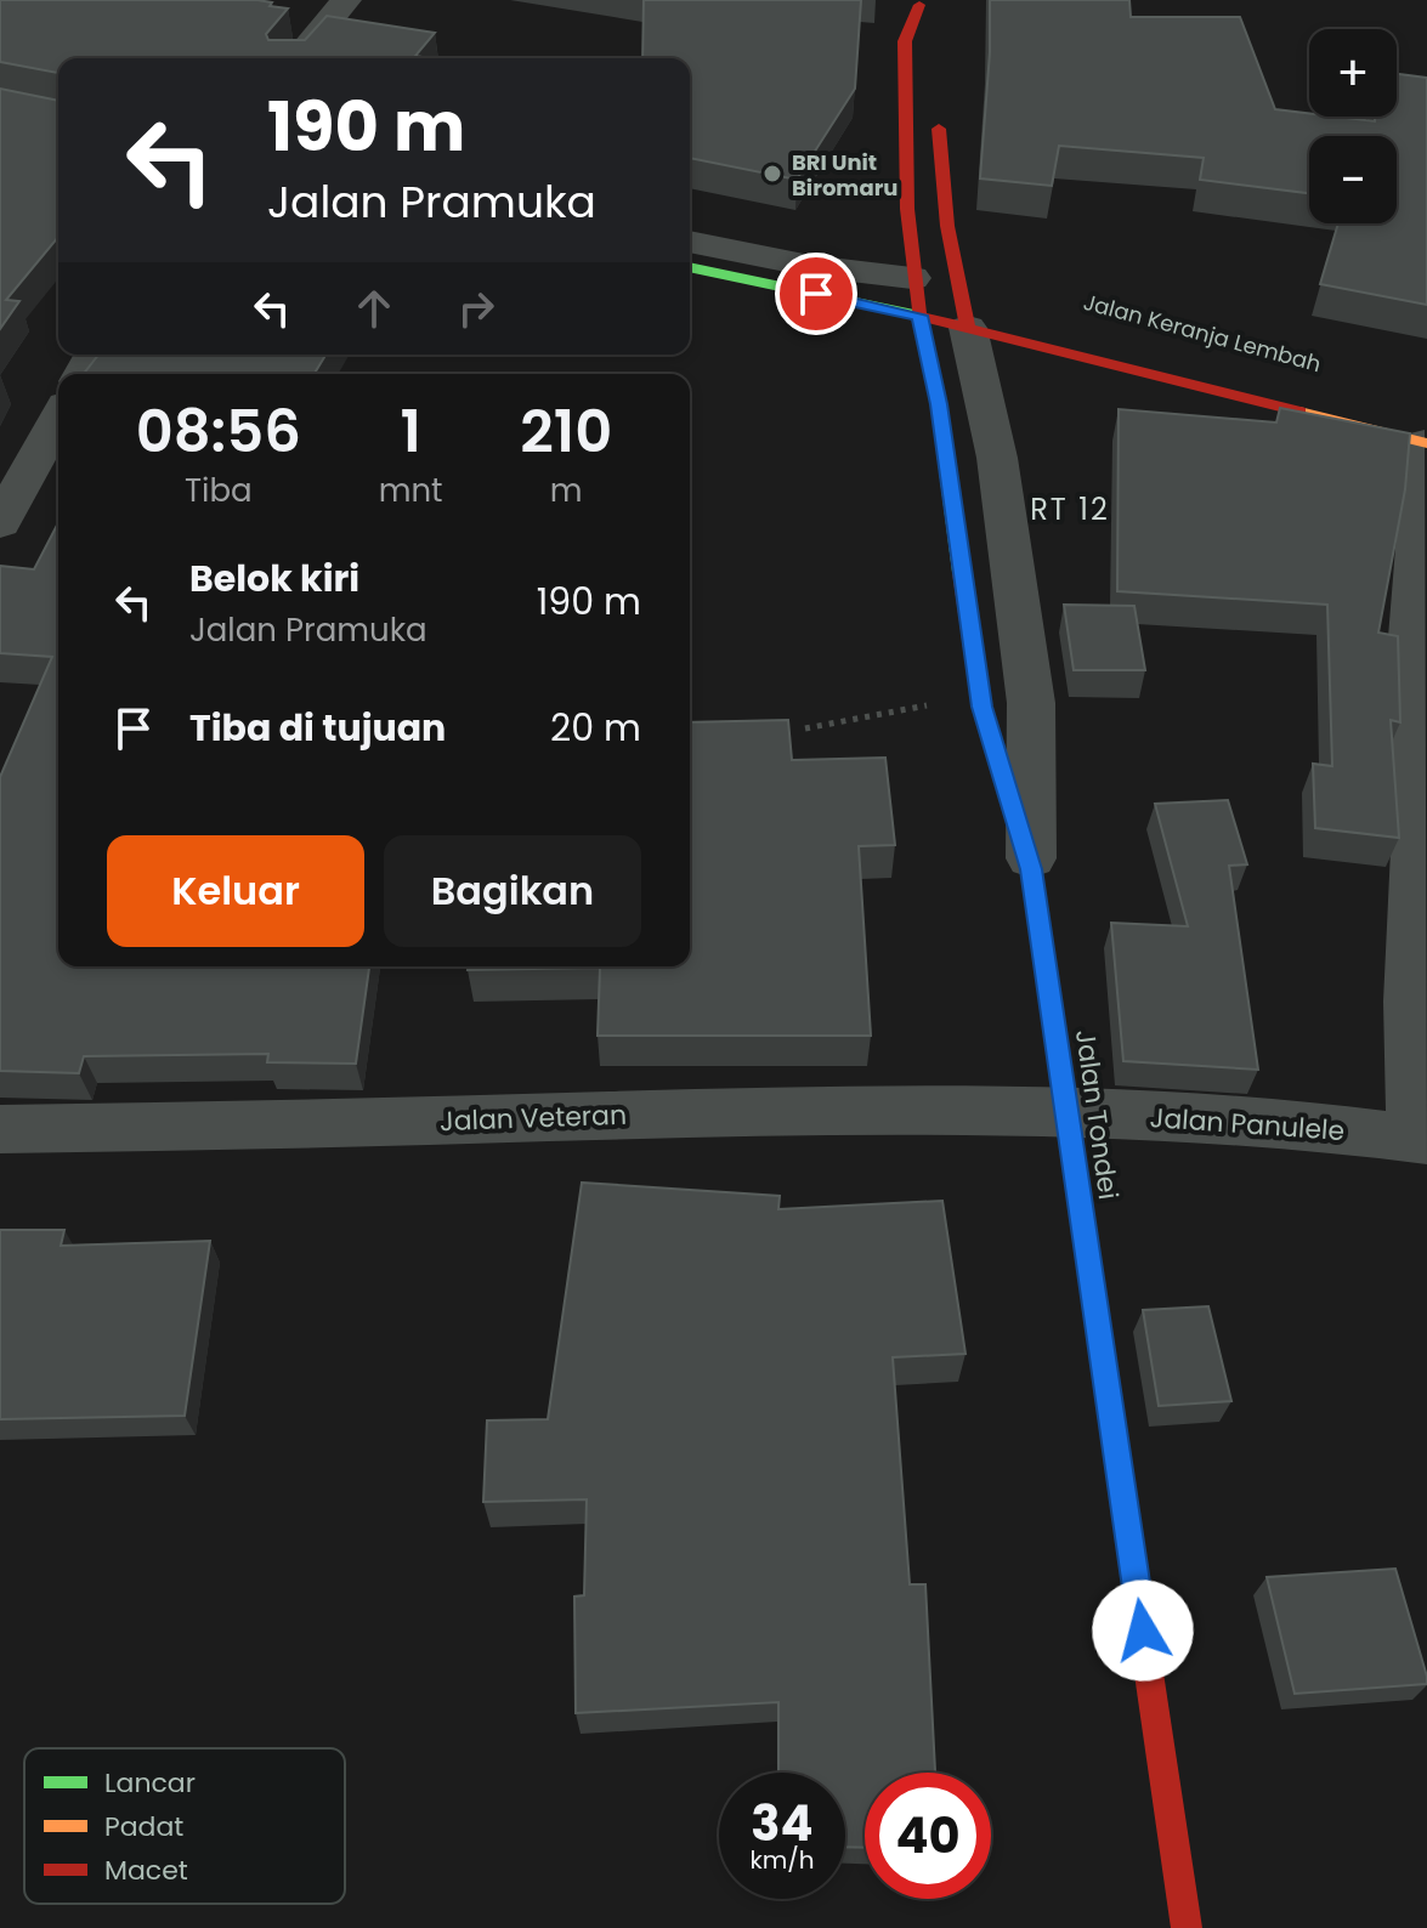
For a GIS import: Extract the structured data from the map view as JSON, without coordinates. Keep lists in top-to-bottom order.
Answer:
{
  "streets": {
    "street": ["Jalan Tondei", "Jalan Veteran", "Jalan Panulele"]
  },
  "crossings": [
    ["Jalan Tondei", "Jalan Veteran"],
    ["Jalan Tondei", "Jalan Panulele"],
    ["Jalan Veteran", "Jalan Panulele"]
  ],
  "districts": ["RT 12"],
  "places": ["BRI Unit Biromaru"],
  "legend": ["Lancar", "Padat", "Macet"],
  "page": {
    "map_buttons": ["+", "−"],
    "turn": ["190 m", "Jalan Pramuka"],
    "eta": [
      "08:56",
      "Tiba",
      "1",
      "mnt",
      "210",
      "m"
    ],
    "list": [
      {
        "name": "Belok kiri",
        "note": "Jalan Pramuka",
        "value": "190 m"
      },
      {
        "name": "Tiba di tujuan",
        "value": "20 m"
      }
    ],
    "buttons": ["Keluar", "Bagikan"],
    "speed": "34 km/h",
    "limit": "40"
  }
}
